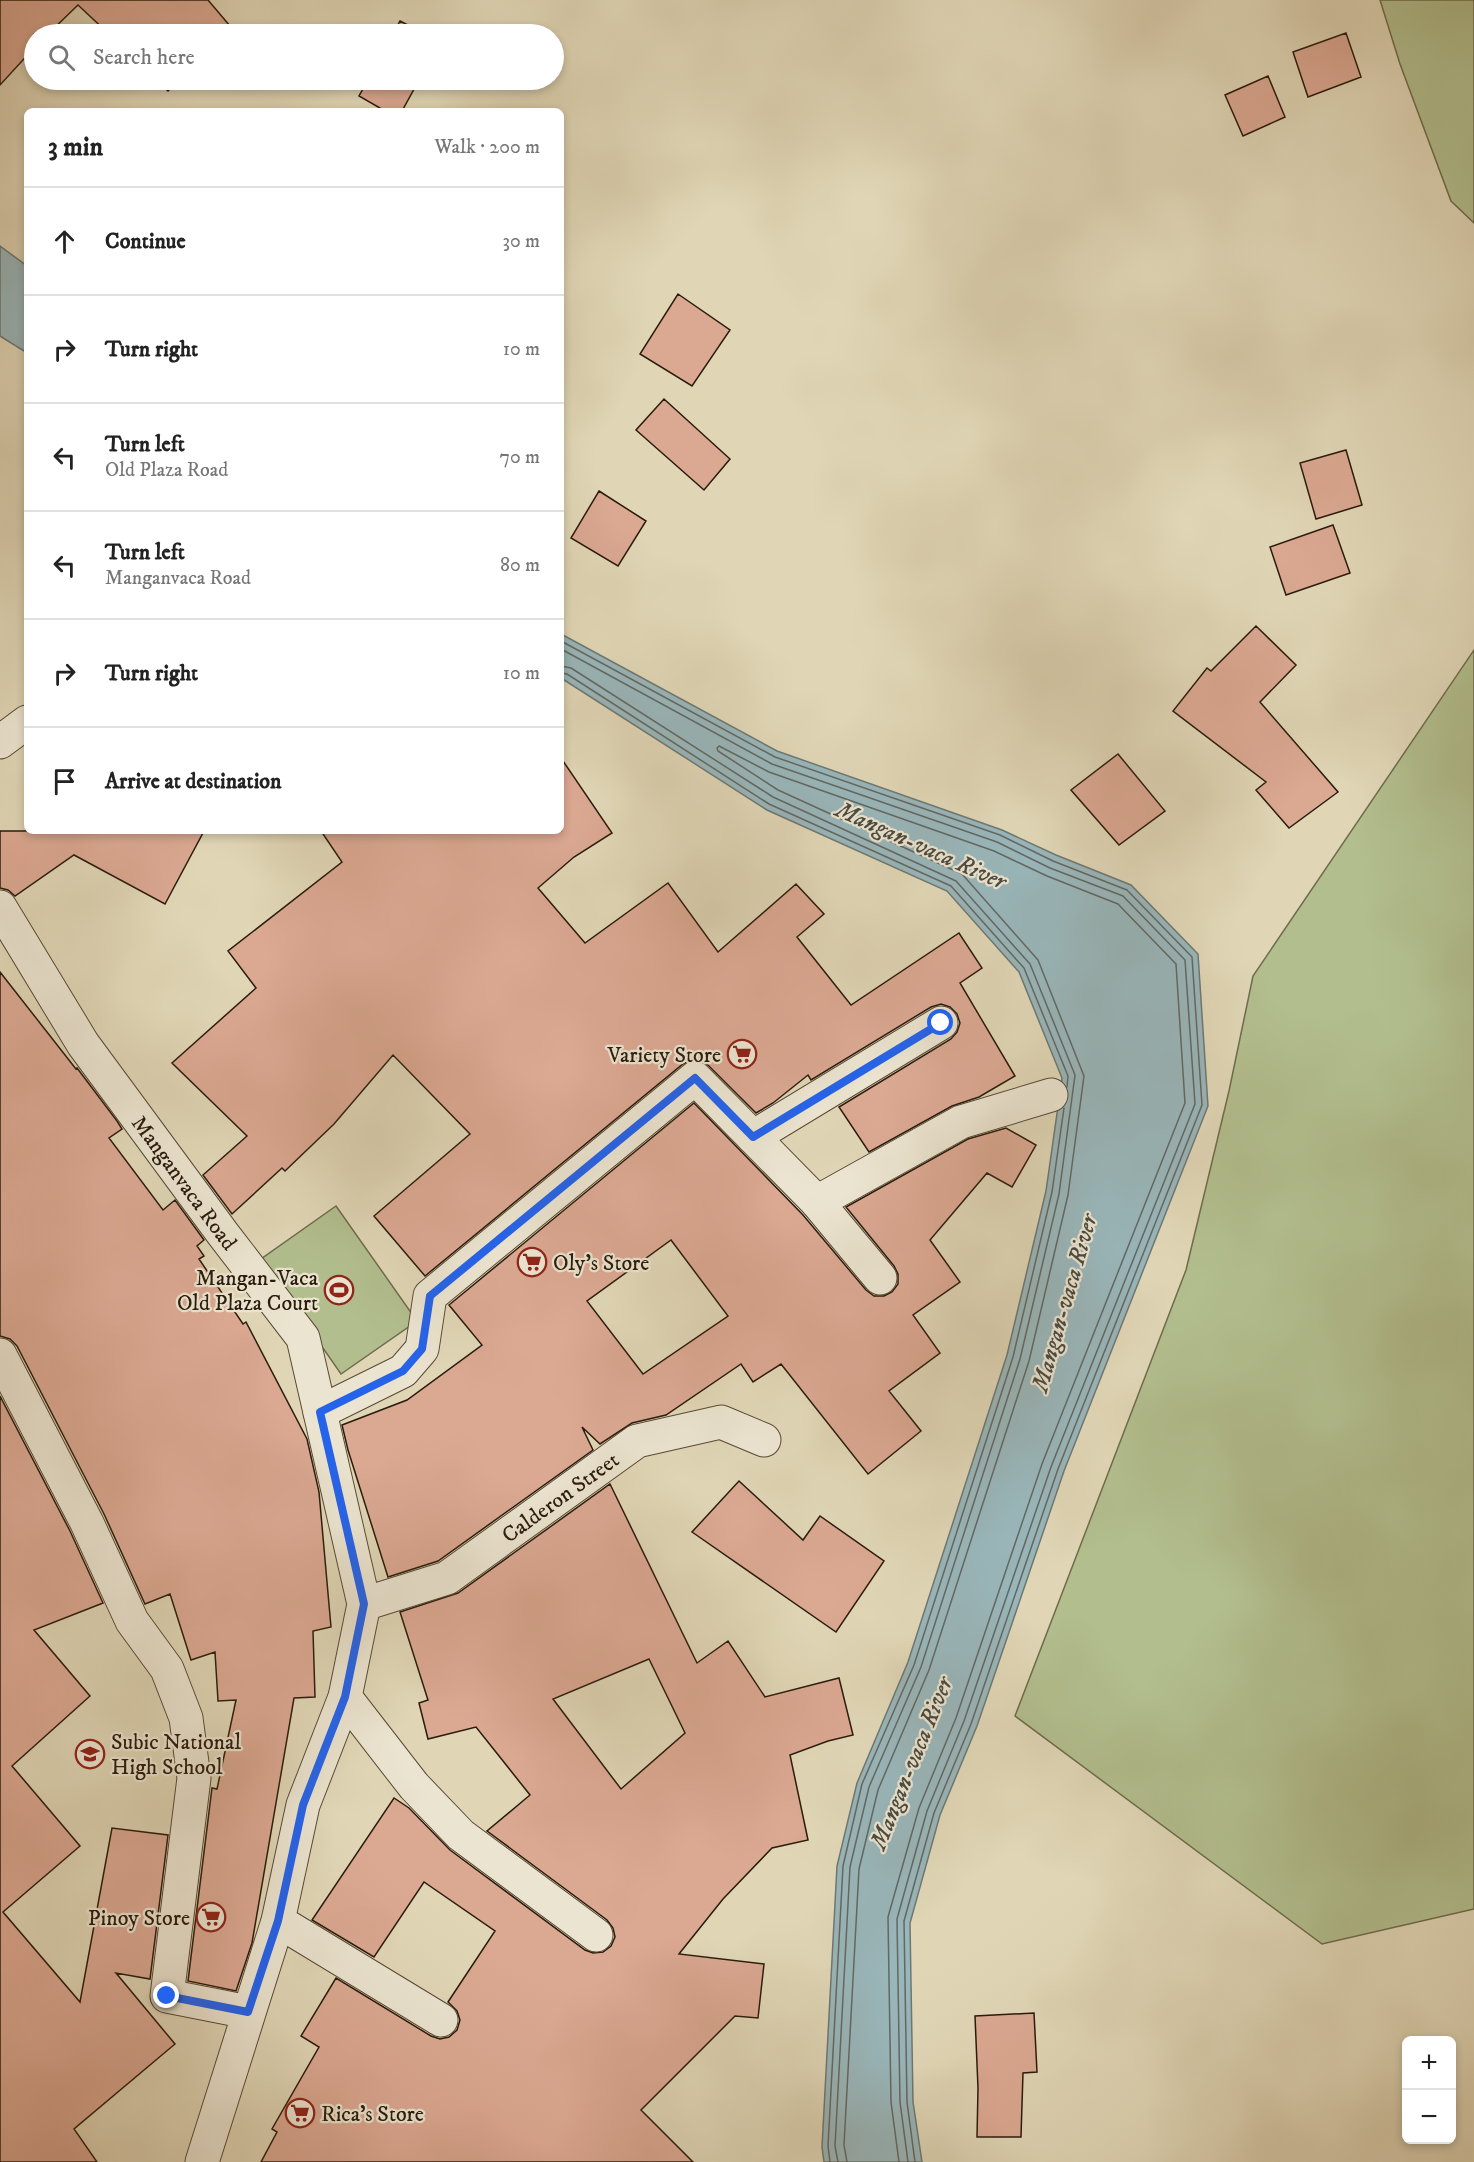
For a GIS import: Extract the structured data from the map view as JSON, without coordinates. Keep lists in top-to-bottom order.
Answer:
{
  "streets": {
    "street": ["Manganvaca Road", "Calderon Street"]
  },
  "crossings": [
    ["Manganvaca Road", "Calderon Street"]
  ],
  "water": ["Mangan-vaca River"],
  "places": {
    "supermarket": [
      "Variety Store",
      "Oly's Store",
      "Pinoy Store",
      "Rica's Store"
    ],
    "sports": ["Mangan-Vaca Old Plaza Court"],
    "school or university": ["Subic National High School"]
  },
  "page": {
    "search": "Search here",
    "heading": ["3 min", "Walk · 200 m"],
    "list": [
      ["Continue", "30 m"],
      ["Turn right", "10 m"],
      ["Turn left", "Old Plaza Road", "70 m"],
      ["Turn left", "Manganvaca Road", "80 m"],
      ["Turn right", "10 m"],
      "Arrive at destination"
    ],
    "map_buttons": ["+", "−"]
  }
}
